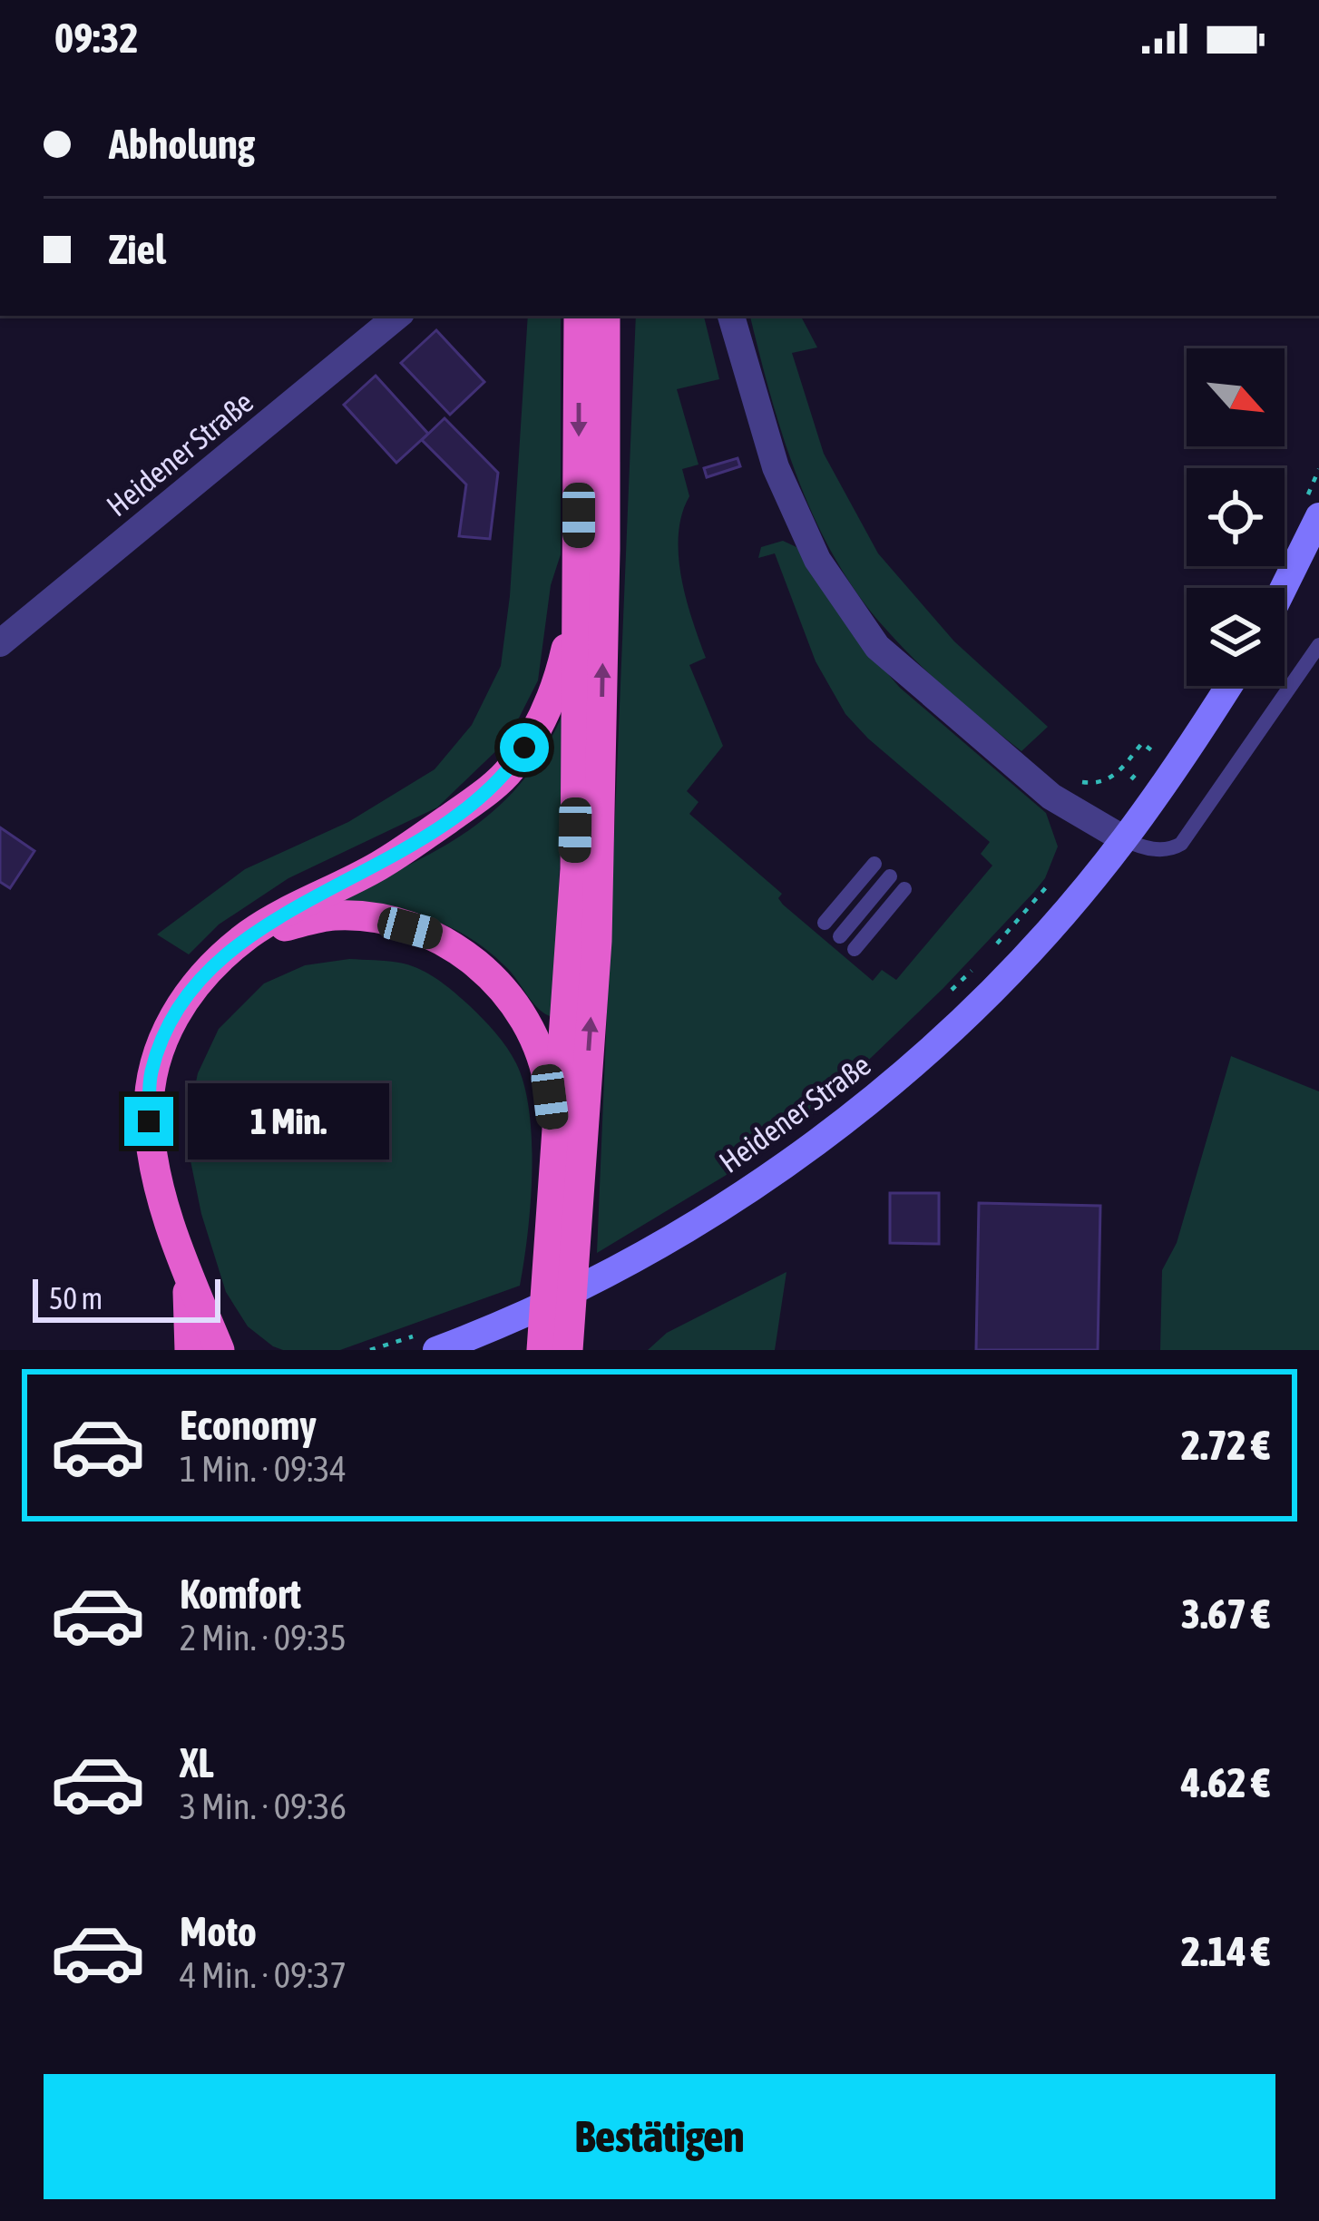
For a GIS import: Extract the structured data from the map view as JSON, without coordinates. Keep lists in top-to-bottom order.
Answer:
{
  "streets": {
    "main road": ["Heidener Straße"]
  },
  "scale_bar": "50 m",
  "north": "bottom right",
  "page": {
    "status": "09:32",
    "banner": ["Abholung", "Ziel"],
    "bubble": "1 Min.",
    "scale": "50 m",
    "list": [
      {
        "name": "Economy",
        "note": "1 Min. · 09:34",
        "value": "2.72 €"
      },
      {
        "name": "Komfort",
        "note": "2 Min. · 09:35",
        "value": "3.67 €"
      },
      {
        "name": "XL",
        "note": "3 Min. · 09:36",
        "value": "4.62 €"
      },
      {
        "name": "Moto",
        "note": "4 Min. · 09:37",
        "value": "2.14 €"
      }
    ],
    "buttons": "Bestätigen"
  }
}
